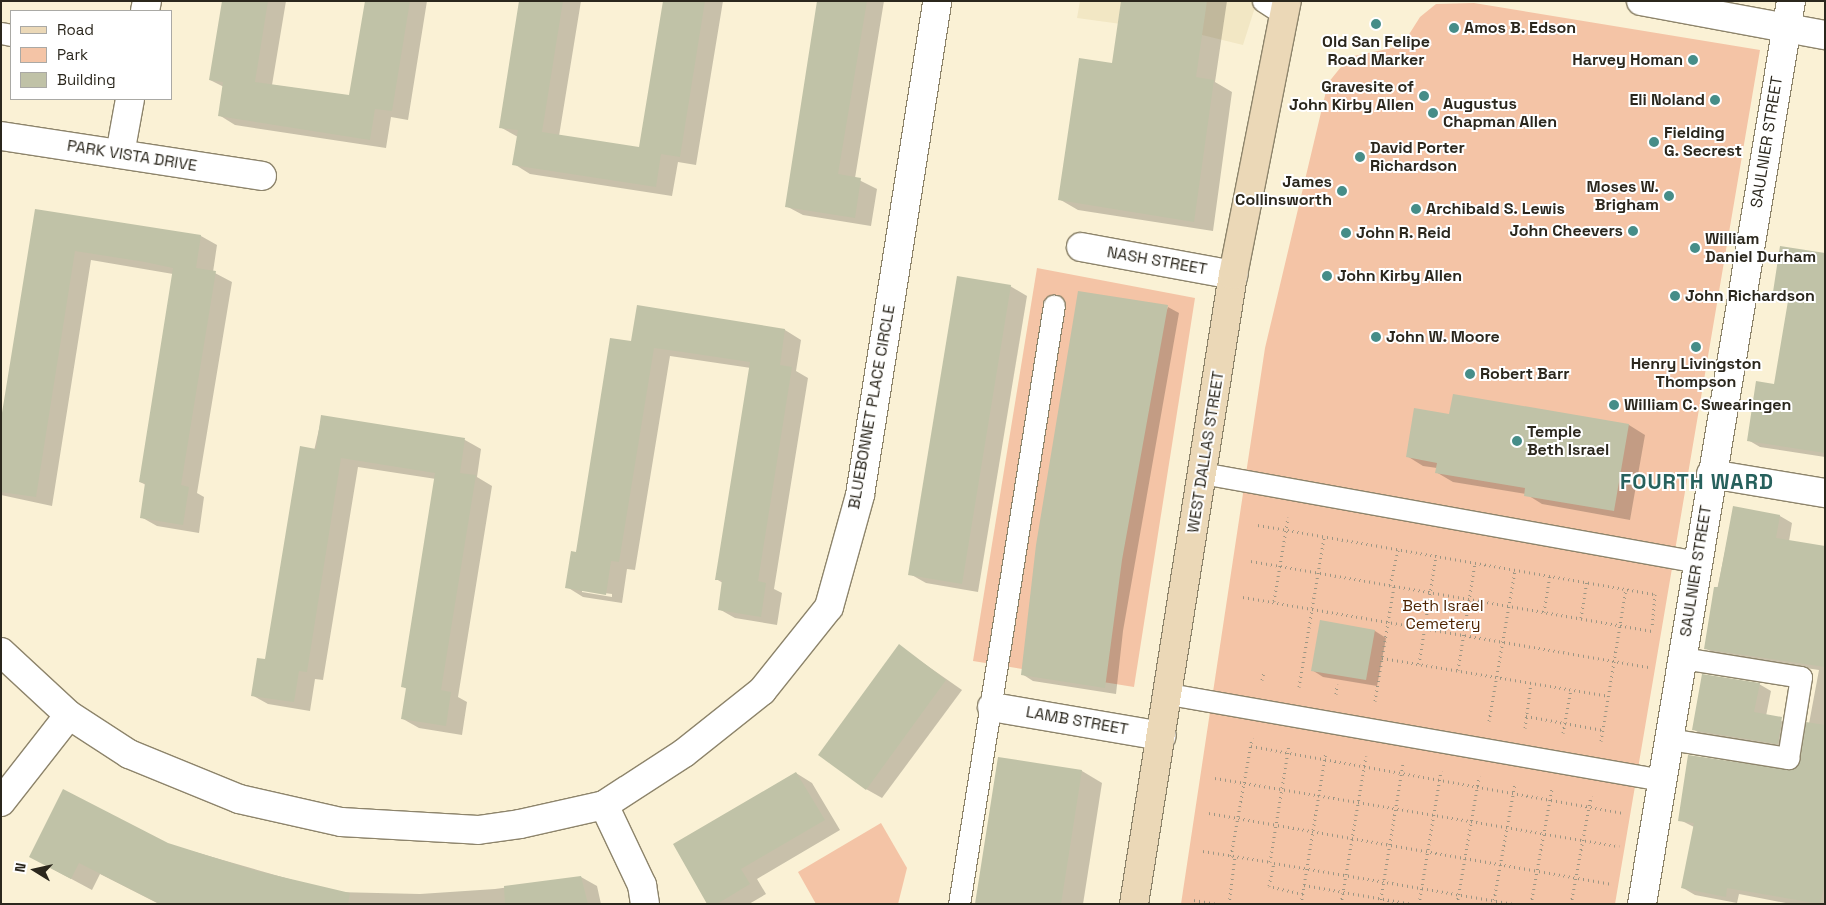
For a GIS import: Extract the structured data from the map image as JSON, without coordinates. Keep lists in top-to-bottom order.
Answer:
{
  "streets": {
    "main road": ["WEST DALLAS STREET"],
    "street": [
      "SAULNIER STREET",
      "PARK VISTA DRIVE",
      "NASH STREET",
      "BLUEBONNET PLACE CIRCLE",
      "LAMB STREET"
    ]
  },
  "crossings": [
    ["NASH STREET", "WEST DALLAS STREET"],
    ["WEST DALLAS STREET", "LAMB STREET"]
  ],
  "districts": ["FOURTH WARD"],
  "parks": ["Beth Israel Cemetery"],
  "places": [
    "Old San Felipe Road Marker",
    "Amos B. Edson",
    "Harvey Homan",
    "Gravesite of John Kirby Allen",
    "Eli Noland",
    "Augustus Chapman Allen",
    "Fielding G. Secrest",
    "David Porter Richardson",
    "James Collinsworth",
    "Moses W. Brigham",
    "Archibald S. Lewis",
    "John Cheevers",
    "John R. Reid",
    "William Daniel Durham",
    "John Kirby Allen",
    "John Richardson",
    "John W. Moore",
    "Henry Livingston Thompson",
    "Robert Barr",
    "William C. Swearingen",
    "Temple Beth Israel"
  ],
  "legend": ["Road", "Park", "Building"],
  "north": "left"
}
